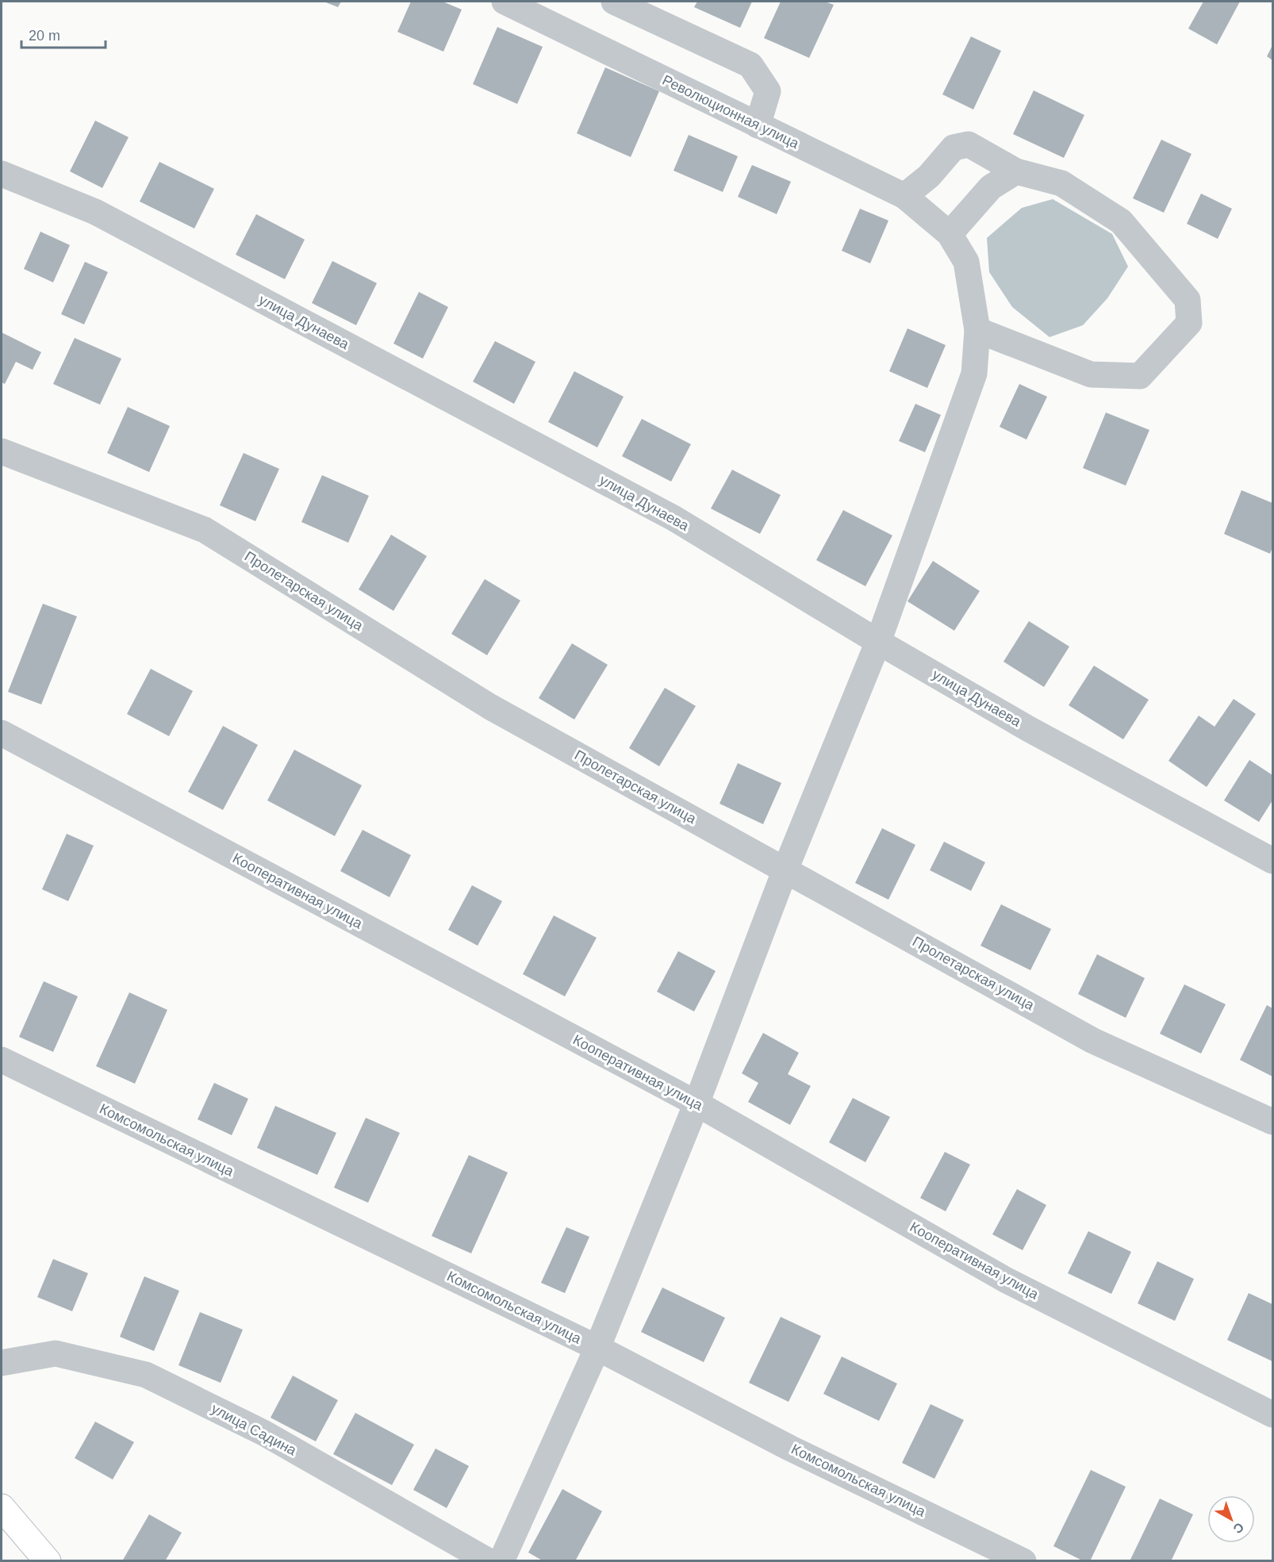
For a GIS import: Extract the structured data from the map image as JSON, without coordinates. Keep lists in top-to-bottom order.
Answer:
{
  "streets": {
    "street": [
      "Революционная улица",
      "улица Дунаева",
      "Пролетарская улица",
      "Кооперативная улица",
      "Комсомольская улица",
      "улица Садина"
    ]
  },
  "crossings": [
    ["Революционная улица", "улица Дунаева"],
    ["Революционная улица", "Пролетарская улица"],
    ["Революционная улица", "Кооперативная улица"],
    ["Революционная улица", "Комсомольская улица"]
  ],
  "scale_bar": "20 m",
  "north": "bottom right"
}
